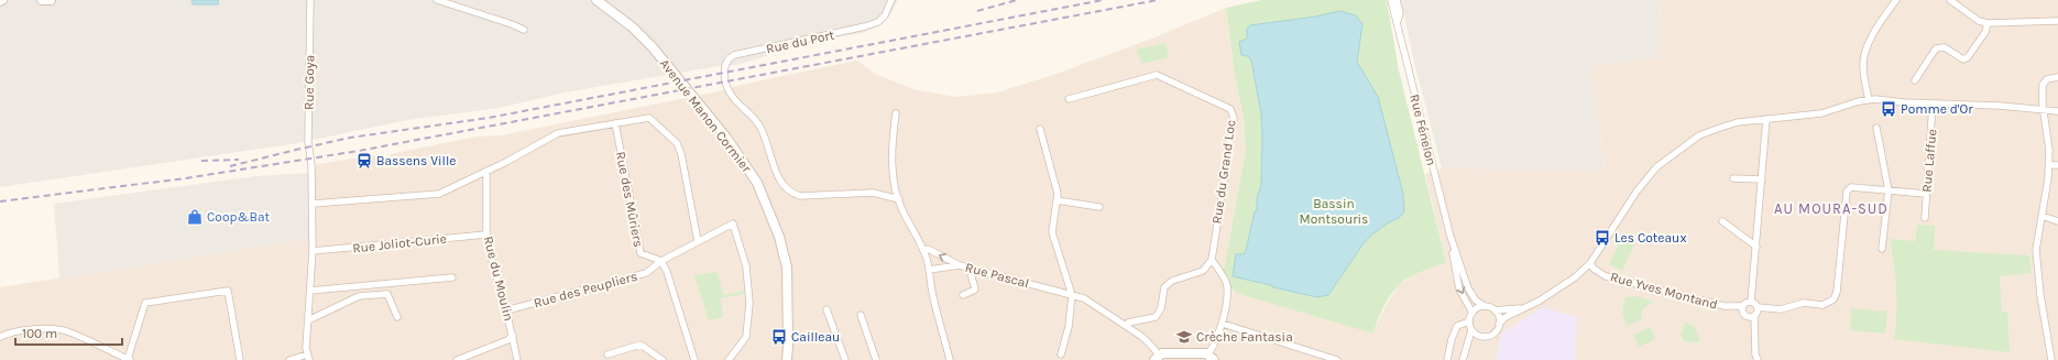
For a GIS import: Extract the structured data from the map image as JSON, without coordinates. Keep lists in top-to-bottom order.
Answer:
{
  "streets": {
    "street": [
      "Rue du Port",
      "Rue Goya",
      "Avenue Manon Cormier",
      "Rue Fénelon",
      "Rue Laffue",
      "Rue du Grand Loc",
      "Rue des Mûriers",
      "Rue Joliot-Curie",
      "Rue Pascal",
      "Rue du Moulin",
      "Rue des Peupliers",
      "Rue Yves Montand"
    ]
  },
  "crossings": [
    ["Rue Goya", "Rue Joliot-Curie"],
    ["Rue des Mûriers", "Rue des Peupliers"],
    ["Rue Joliot-Curie", "Rue du Moulin"],
    ["Rue du Moulin", "Rue des Peupliers"]
  ],
  "districts": ["AU MOURA-SUD"],
  "parks": ["Bassin Montsouris"],
  "places": {
    "bus stop": ["Pomme d'Or", "Les Coteaux", "Cailleau"],
    "station": ["Bassens Ville"],
    "shop": ["Coop&Bat"],
    "school or university": ["Crèche Fantasia"]
  },
  "scale_bar": "100 m"
}
